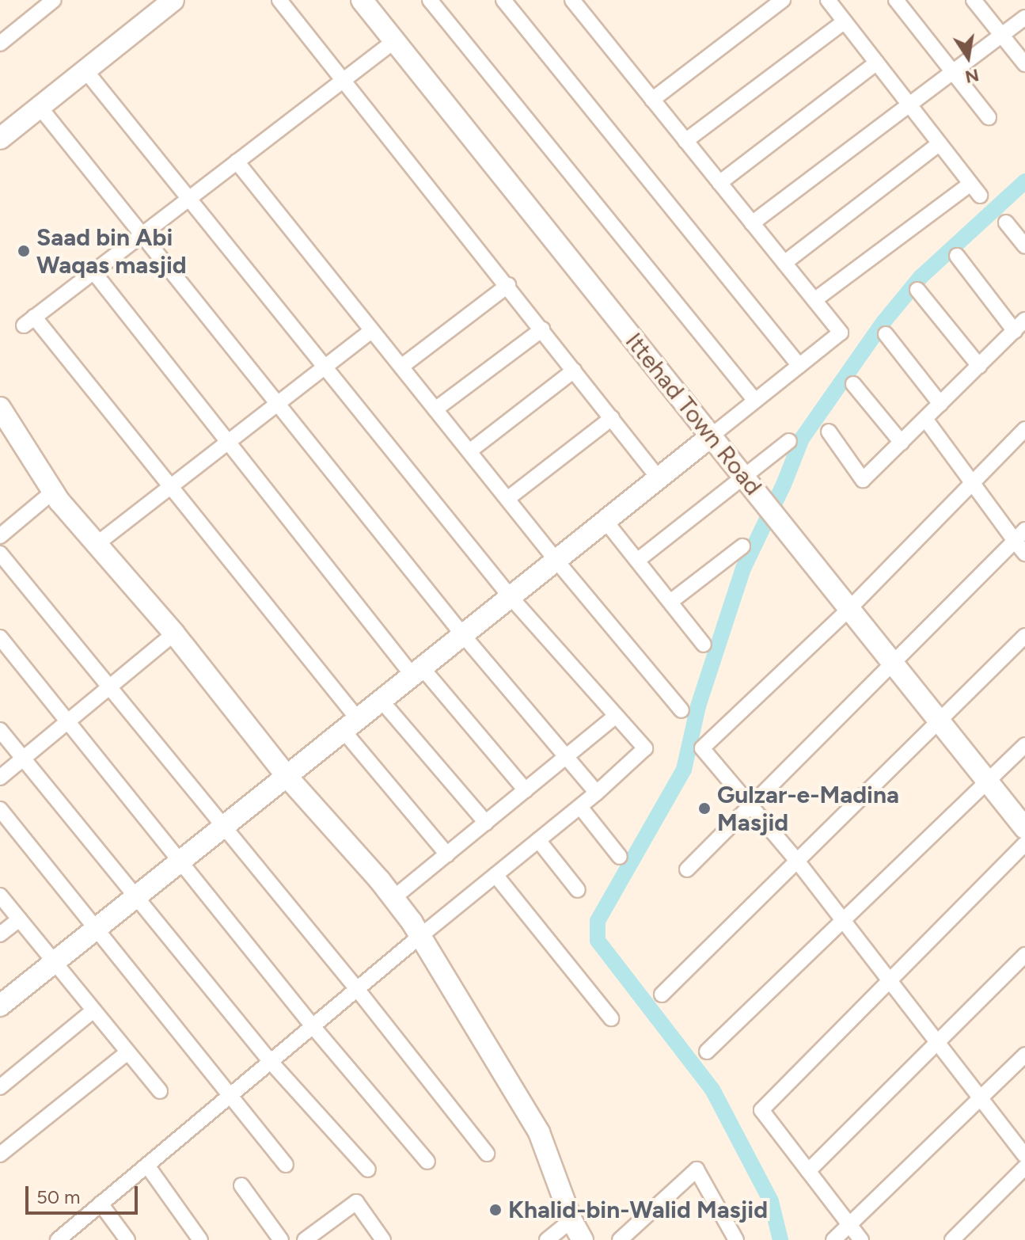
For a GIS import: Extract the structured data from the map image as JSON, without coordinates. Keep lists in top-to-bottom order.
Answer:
{
  "streets": {
    "street": ["Ittehad Town Road"]
  },
  "places": ["Saad bin Abi Waqas masjid", "Gulzar-e-Madina Masjid", "Khalid-bin-Walid Masjid"],
  "scale_bar": "50 m",
  "north": "bottom"
}
